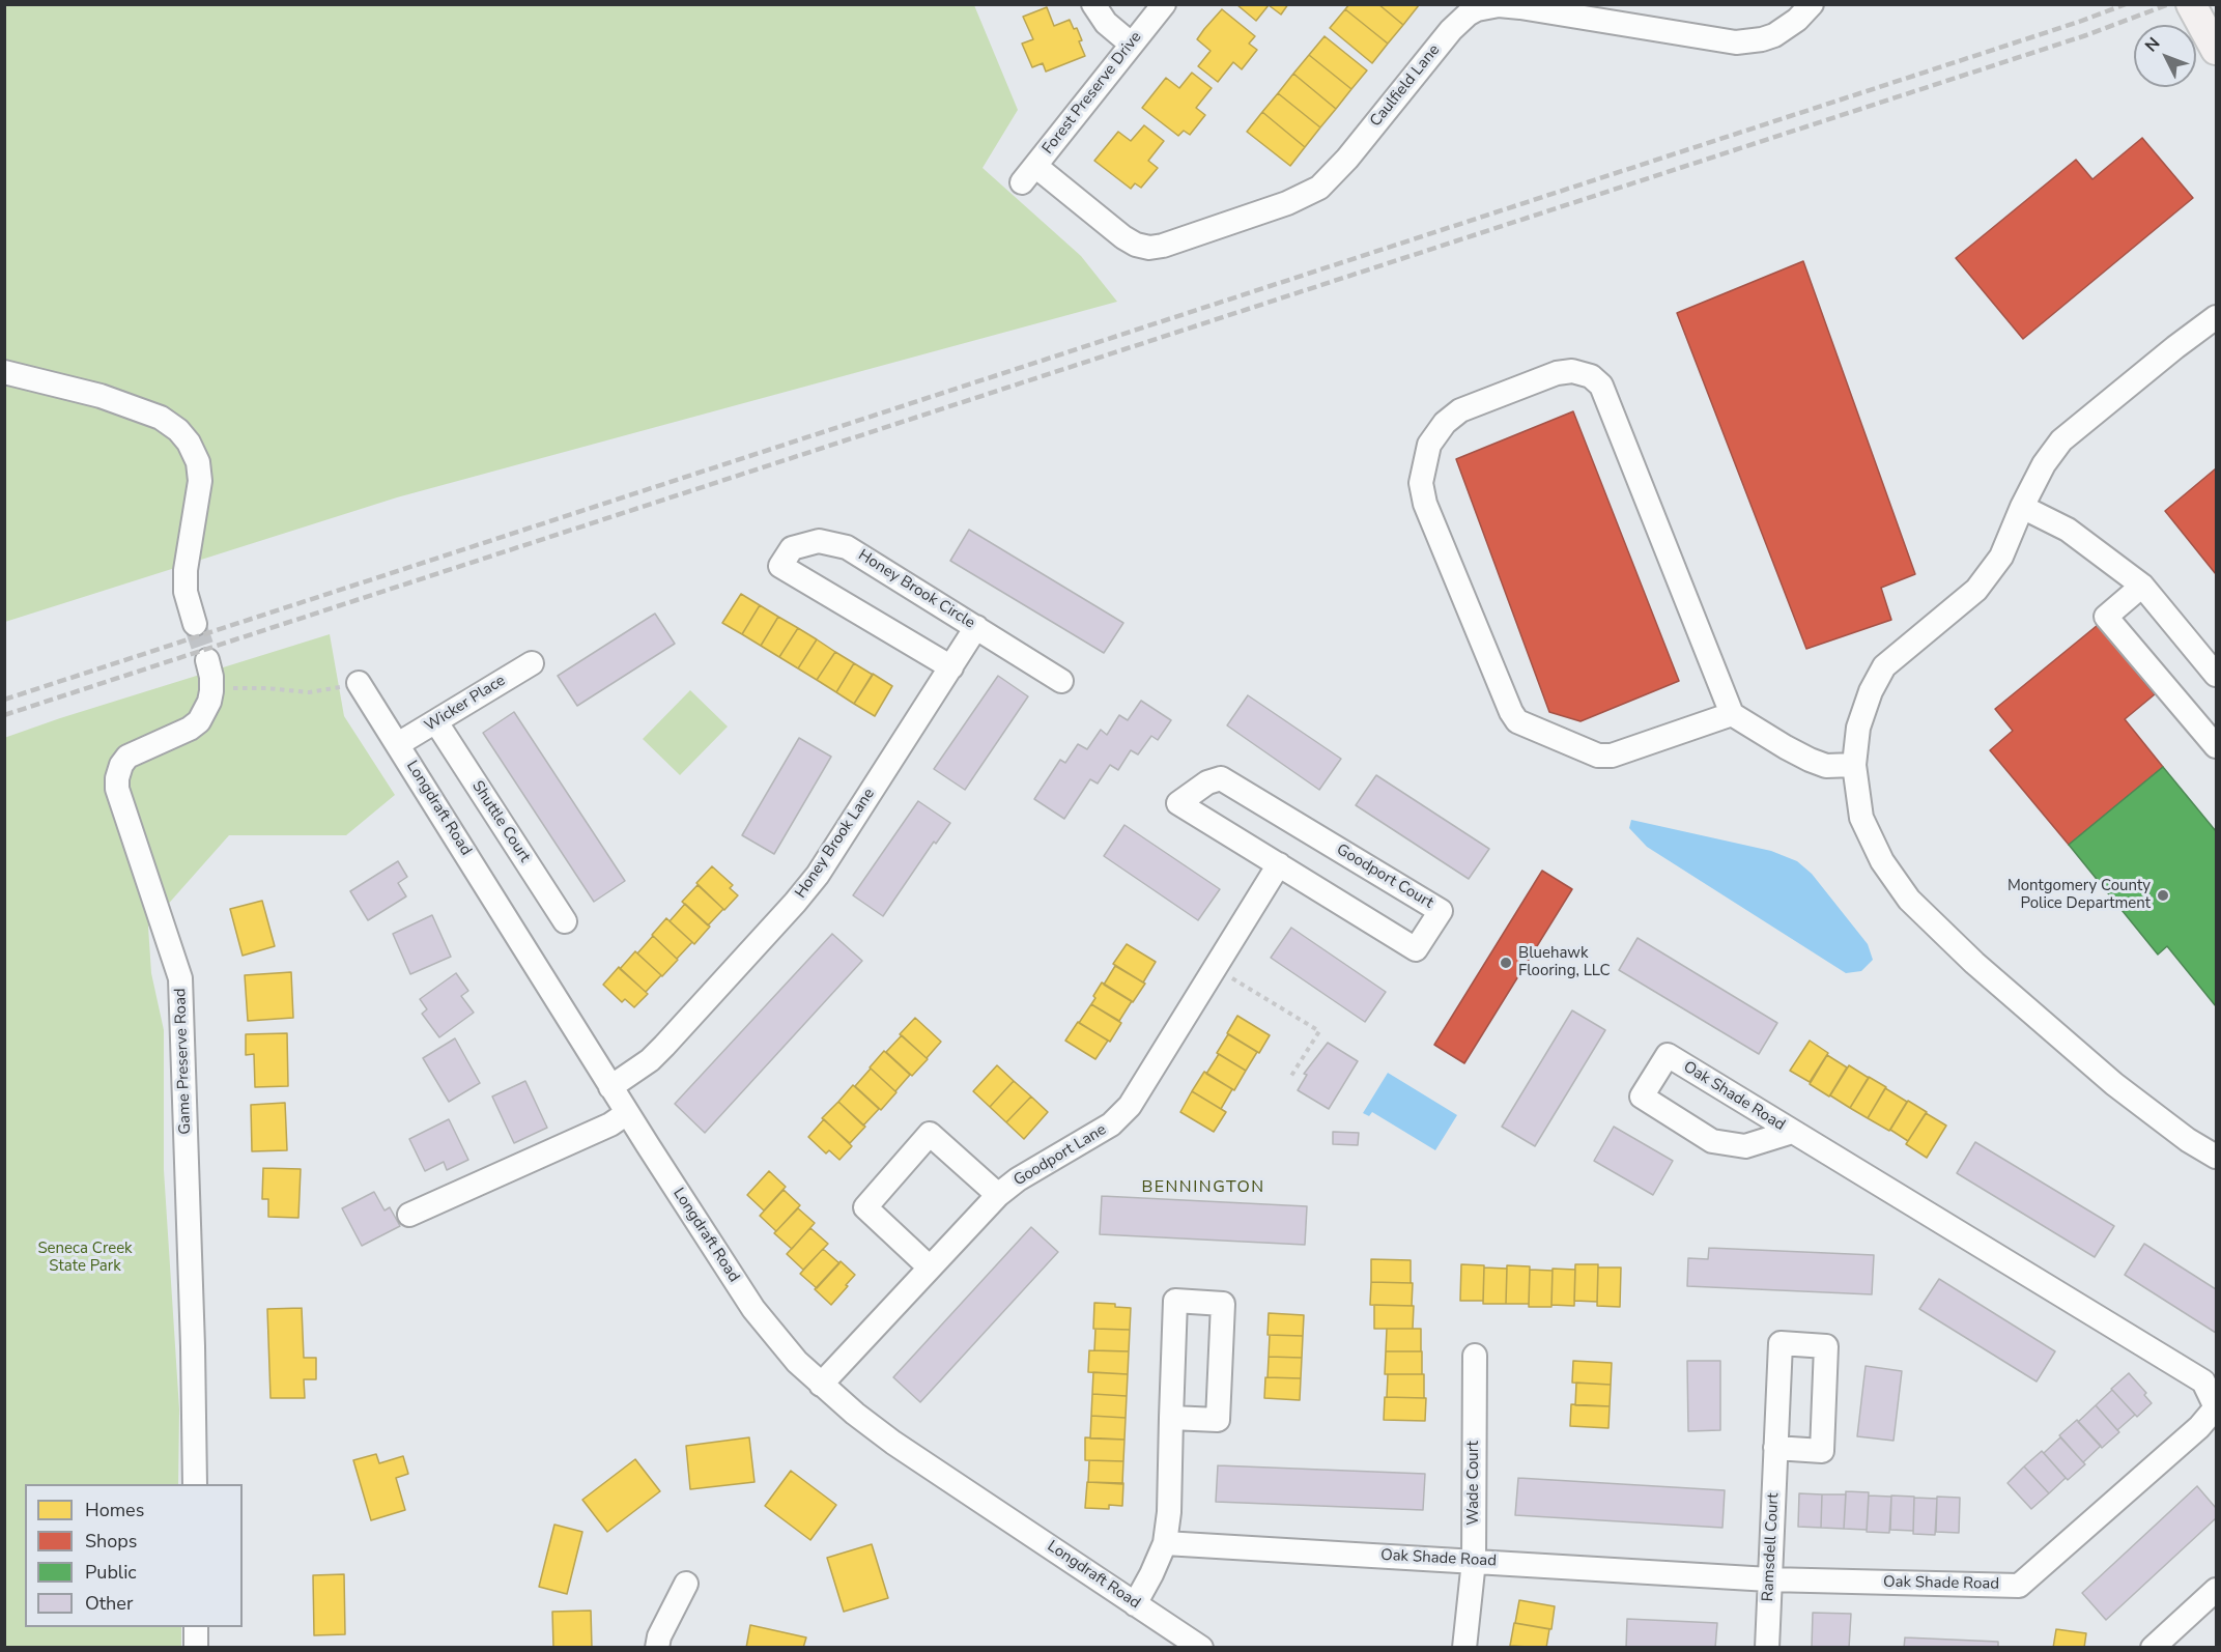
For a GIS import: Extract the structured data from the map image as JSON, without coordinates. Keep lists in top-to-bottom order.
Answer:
{
  "streets": {
    "street": [
      "Caulfield Lane",
      "Forest Preserve Drive",
      "Honey Brook Circle",
      "Wicker Place",
      "Longdraft Road",
      "Shuttle Court",
      "Honey Brook Lane",
      "Goodport Court",
      "Game Preserve Road",
      "Oak Shade Road",
      "Goodport Lane",
      "Wade Court",
      "Ramsdell Court"
    ]
  },
  "crossings": [
    ["Caulfield Lane", "Forest Preserve Drive"],
    ["Honey Brook Circle", "Honey Brook Lane"],
    ["Wicker Place", "Longdraft Road"],
    ["Wicker Place", "Shuttle Court"],
    ["Longdraft Road", "Honey Brook Lane"],
    ["Longdraft Road", "Goodport Lane"],
    ["Goodport Court", "Goodport Lane"],
    ["Oak Shade Road", "Wade Court"],
    ["Oak Shade Road", "Ramsdell Court"]
  ],
  "districts": ["BENNINGTON"],
  "parks": ["Seneca Creek State Park"],
  "places": ["Montgomery County Police Department", "Bluehawk Flooring, LLC"],
  "legend": [
    "Homes",
    "Shops",
    "Public",
    "Other"
  ],
  "north": "top left"
}
